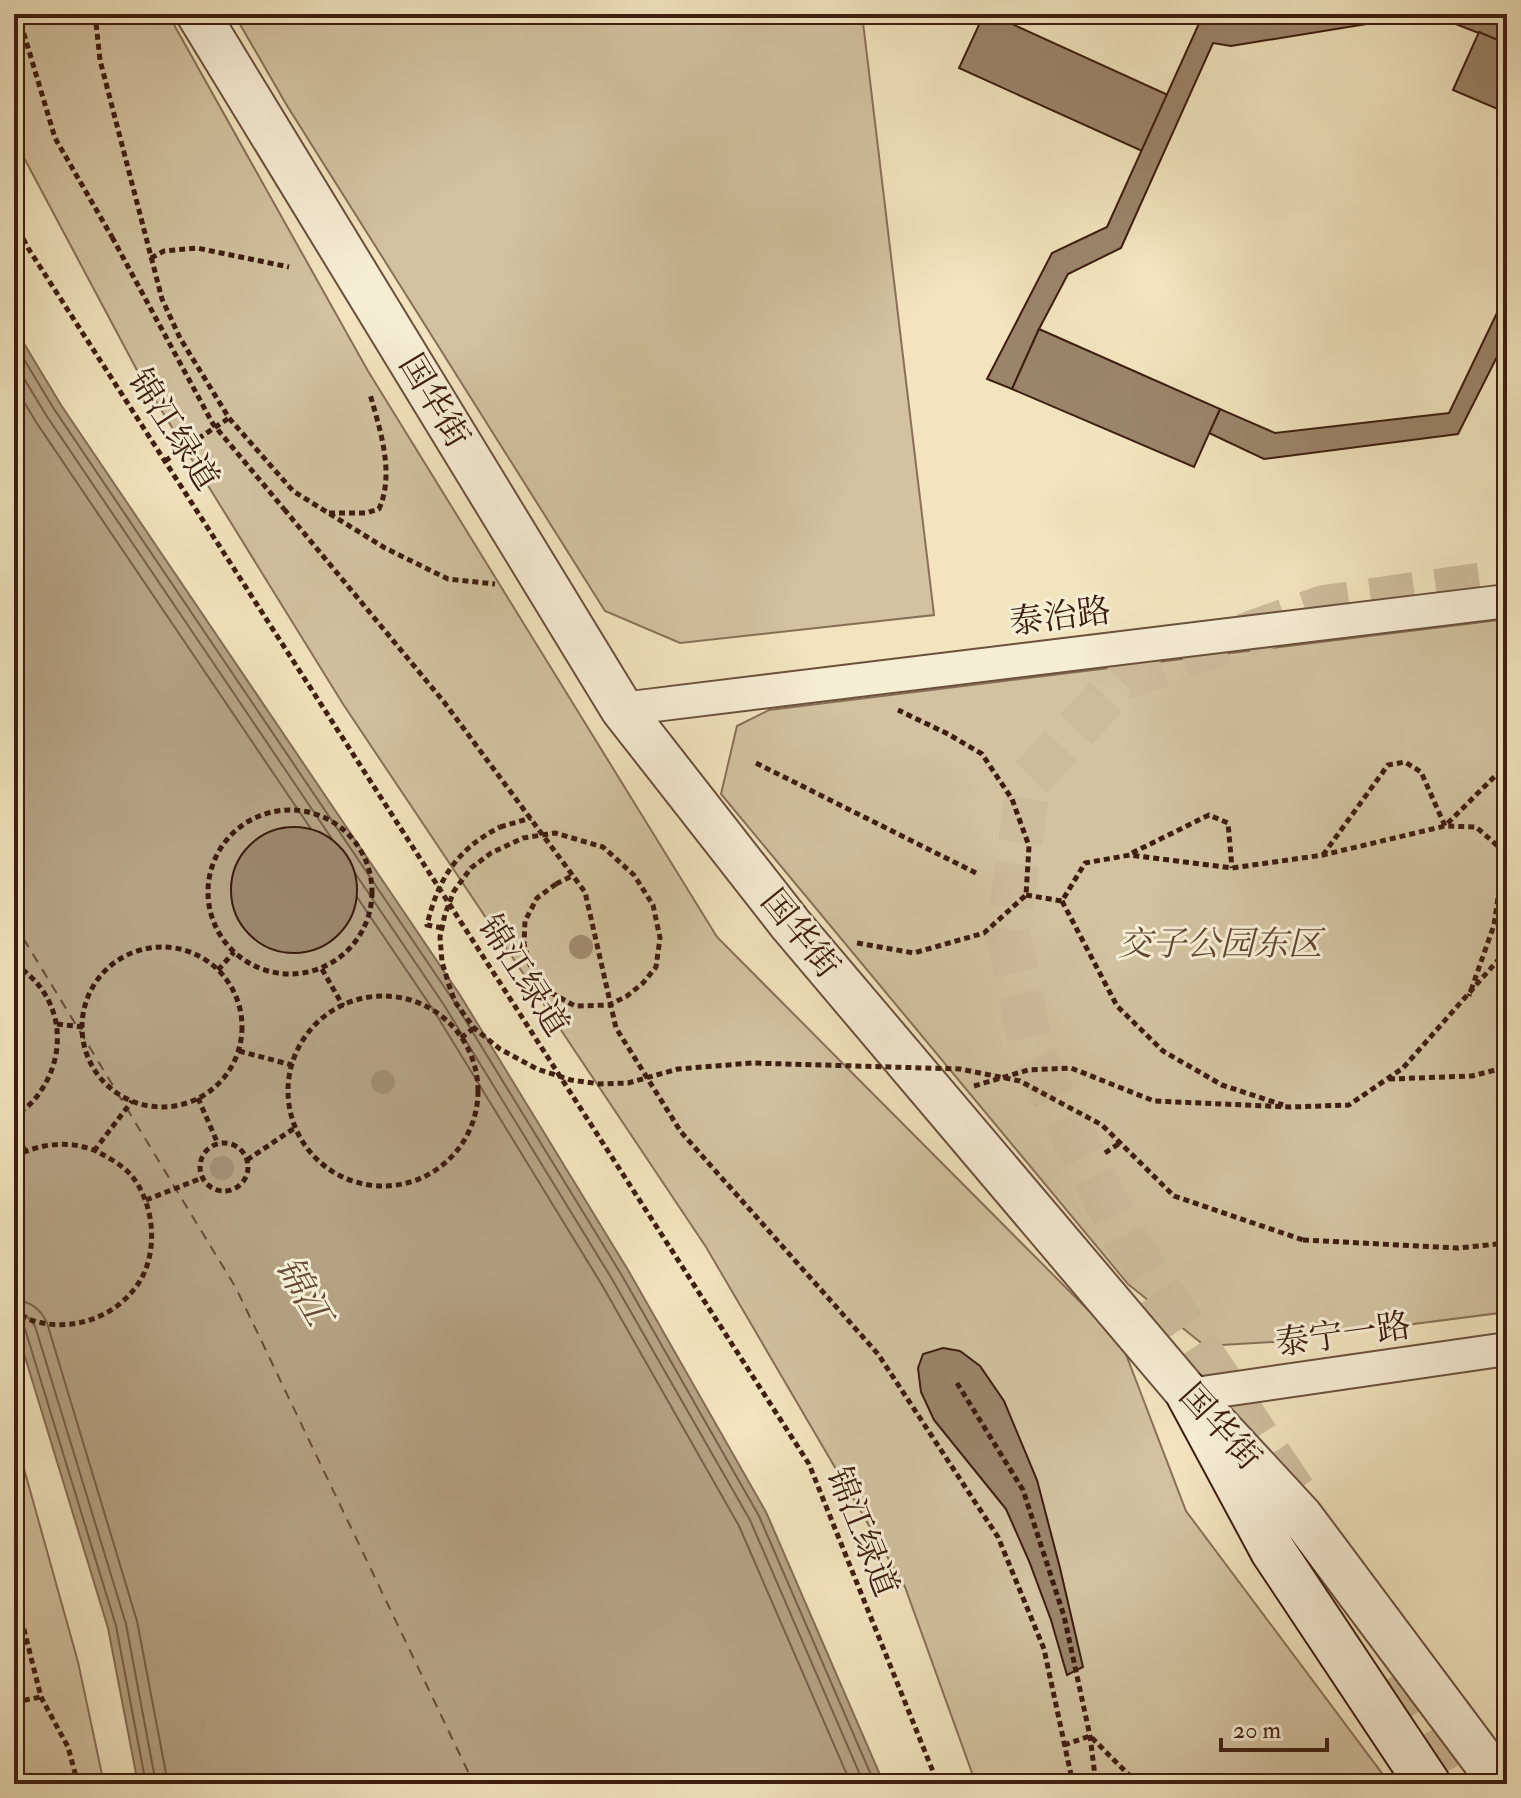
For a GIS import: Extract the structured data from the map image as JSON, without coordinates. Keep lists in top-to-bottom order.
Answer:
{
  "streets": {
    "street": ["国华街", "泰治路", "泰宁一路"],
    "path": ["锦江绿道"]
  },
  "crossings": [
    ["国华街", "泰治路"],
    ["国华街", "泰宁一路"]
  ],
  "water": ["锦江"],
  "parks": ["交子公园东区"],
  "scale_bar": "20 m"
}
